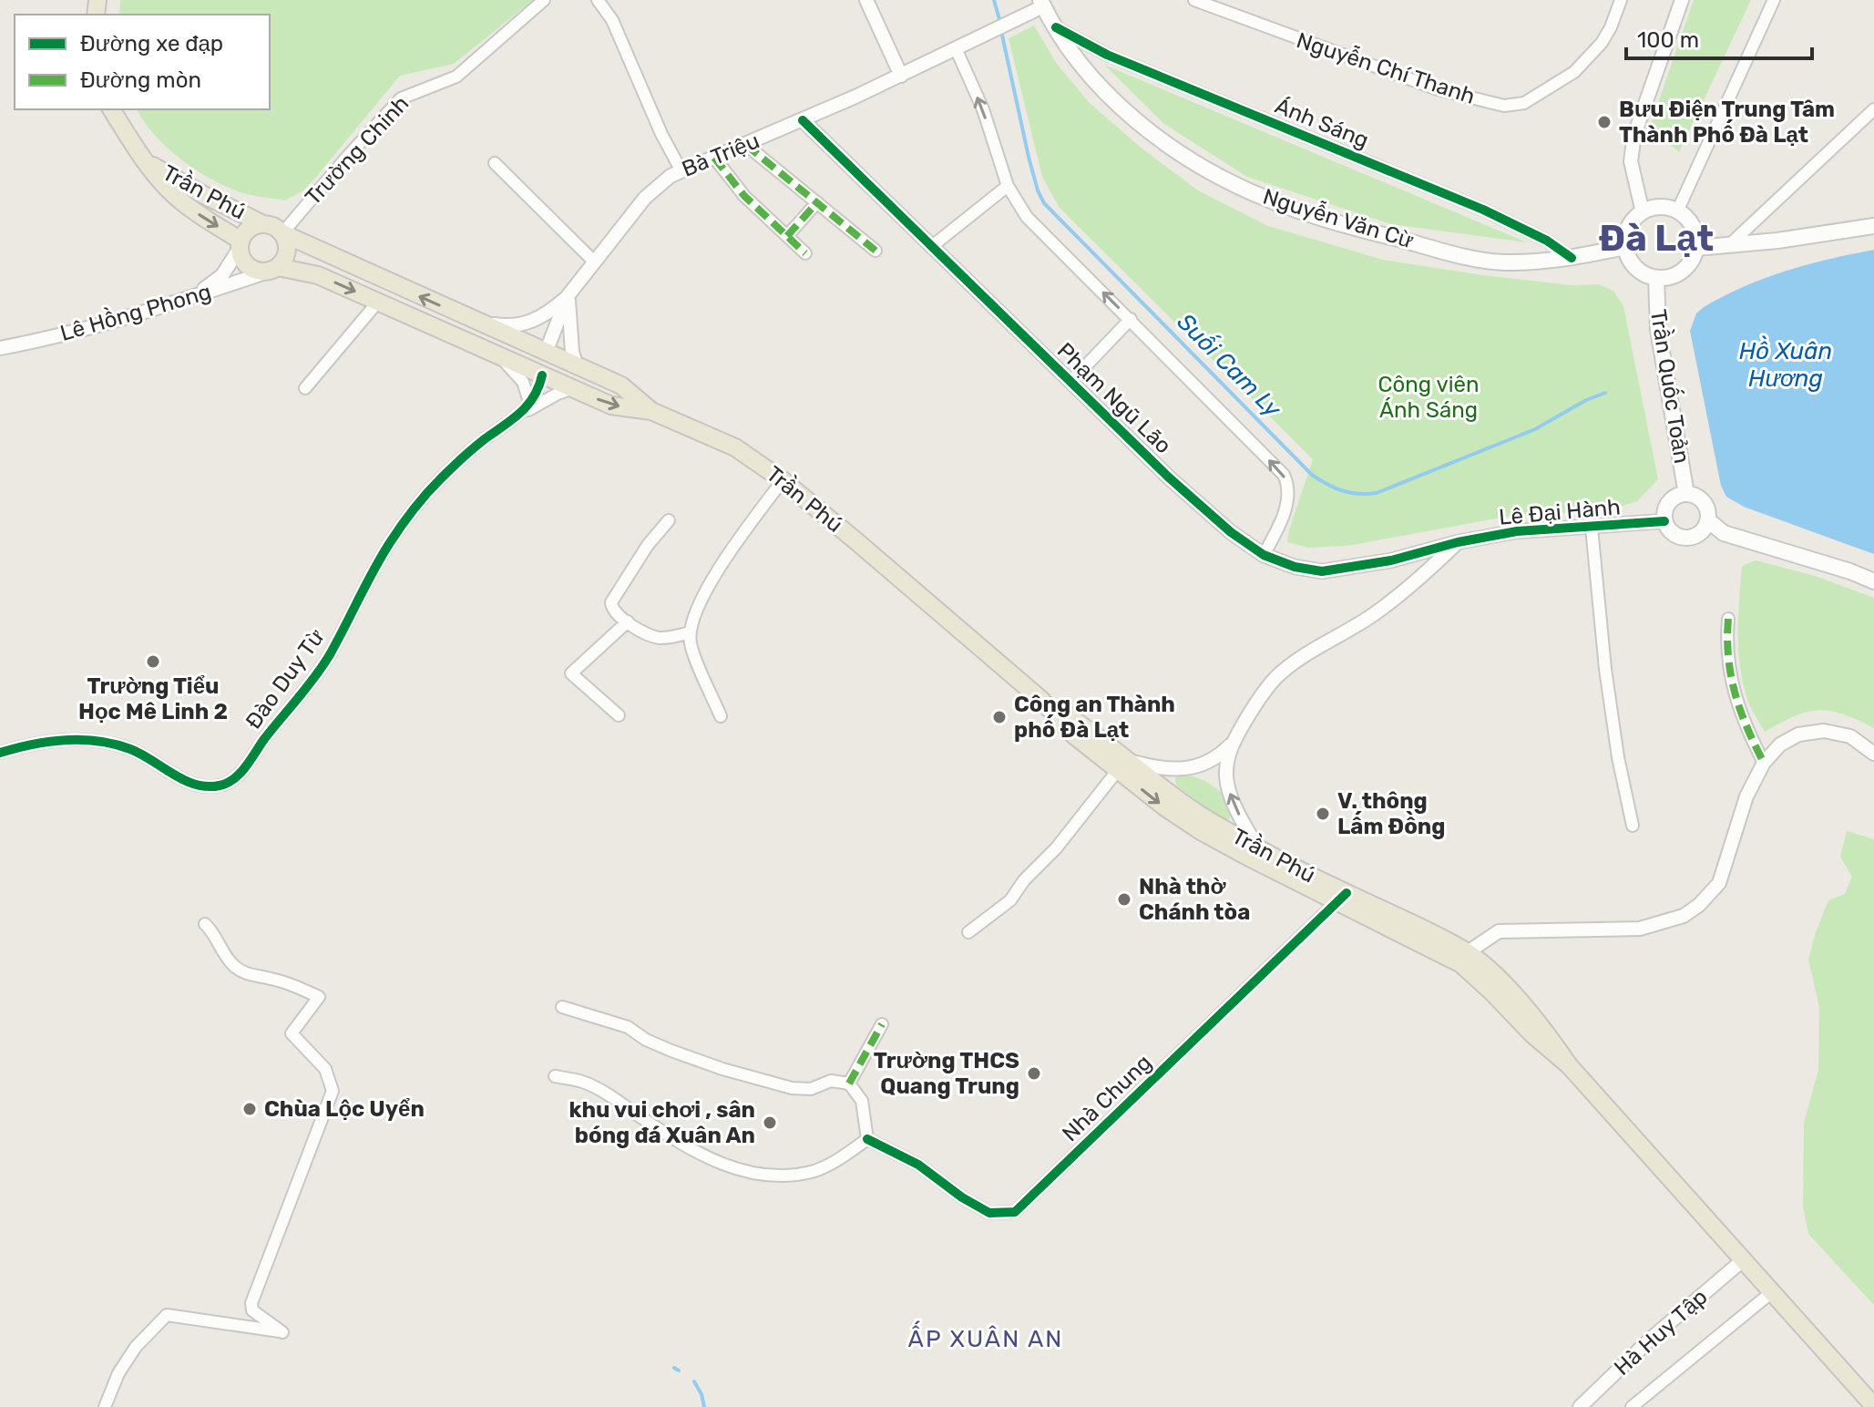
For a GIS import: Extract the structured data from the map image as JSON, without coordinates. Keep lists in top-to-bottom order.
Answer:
{
  "streets": {
    "main road": ["Trần Phú", "Nguyễn Văn Cừ", "Trần Quốc Toản"],
    "street": [
      "Nguyễn Chí Thanh",
      "Ánh Sáng",
      "Trường Chinh",
      "Bà Triệu",
      "Lê Hồng Phong",
      "Phạm Ngũ Lão",
      "Lê Đại Hành",
      "Đào Duy Từ",
      "Nhà Chung",
      "Hà Huy Tập"
    ]
  },
  "crossings": [
    ["Ánh Sáng", "Nguyễn Văn Cừ"],
    ["Trường Chinh", "Trần Phú"],
    ["Trường Chinh", "Lê Hồng Phong"],
    ["Bà Triệu", "Trần Phú"],
    ["Bà Triệu", "Nguyễn Văn Cừ"],
    ["Bà Triệu", "Phạm Ngũ Lão"],
    ["Trần Phú", "Lê Hồng Phong"],
    ["Trần Phú", "Đào Duy Từ"],
    ["Trần Phú", "Nhà Chung"],
    ["Trần Phú", "Hà Huy Tập"],
    ["Nguyễn Văn Cừ", "Trần Quốc Toản"],
    ["Trần Quốc Toản", "Lê Đại Hành"],
    ["Phạm Ngũ Lão", "Lê Đại Hành"]
  ],
  "districts": ["Đà Lạt", "ẤP XUÂN AN"],
  "water": ["Hồ Xuân Hương", "Suối Cam Ly"],
  "parks": ["Công viên Ánh Sáng"],
  "places": [
    "Bưu Điện Trung Tâm Thành Phố Đà Lạt",
    "Trường Tiểu Học Mê Linh 2",
    "Công an Thành phố Đà Lạt",
    "V. thông Lấm Đồng",
    "Nhà thờ Chánh tòa",
    "Trường THCS Quang Trung",
    "Chùa Lộc Uyển",
    "khu vui chơi , sân bóng đá Xuân An"
  ],
  "legend": ["Đường xe đạp", "Đường mòn"],
  "scale_bar": "100 m"
}
